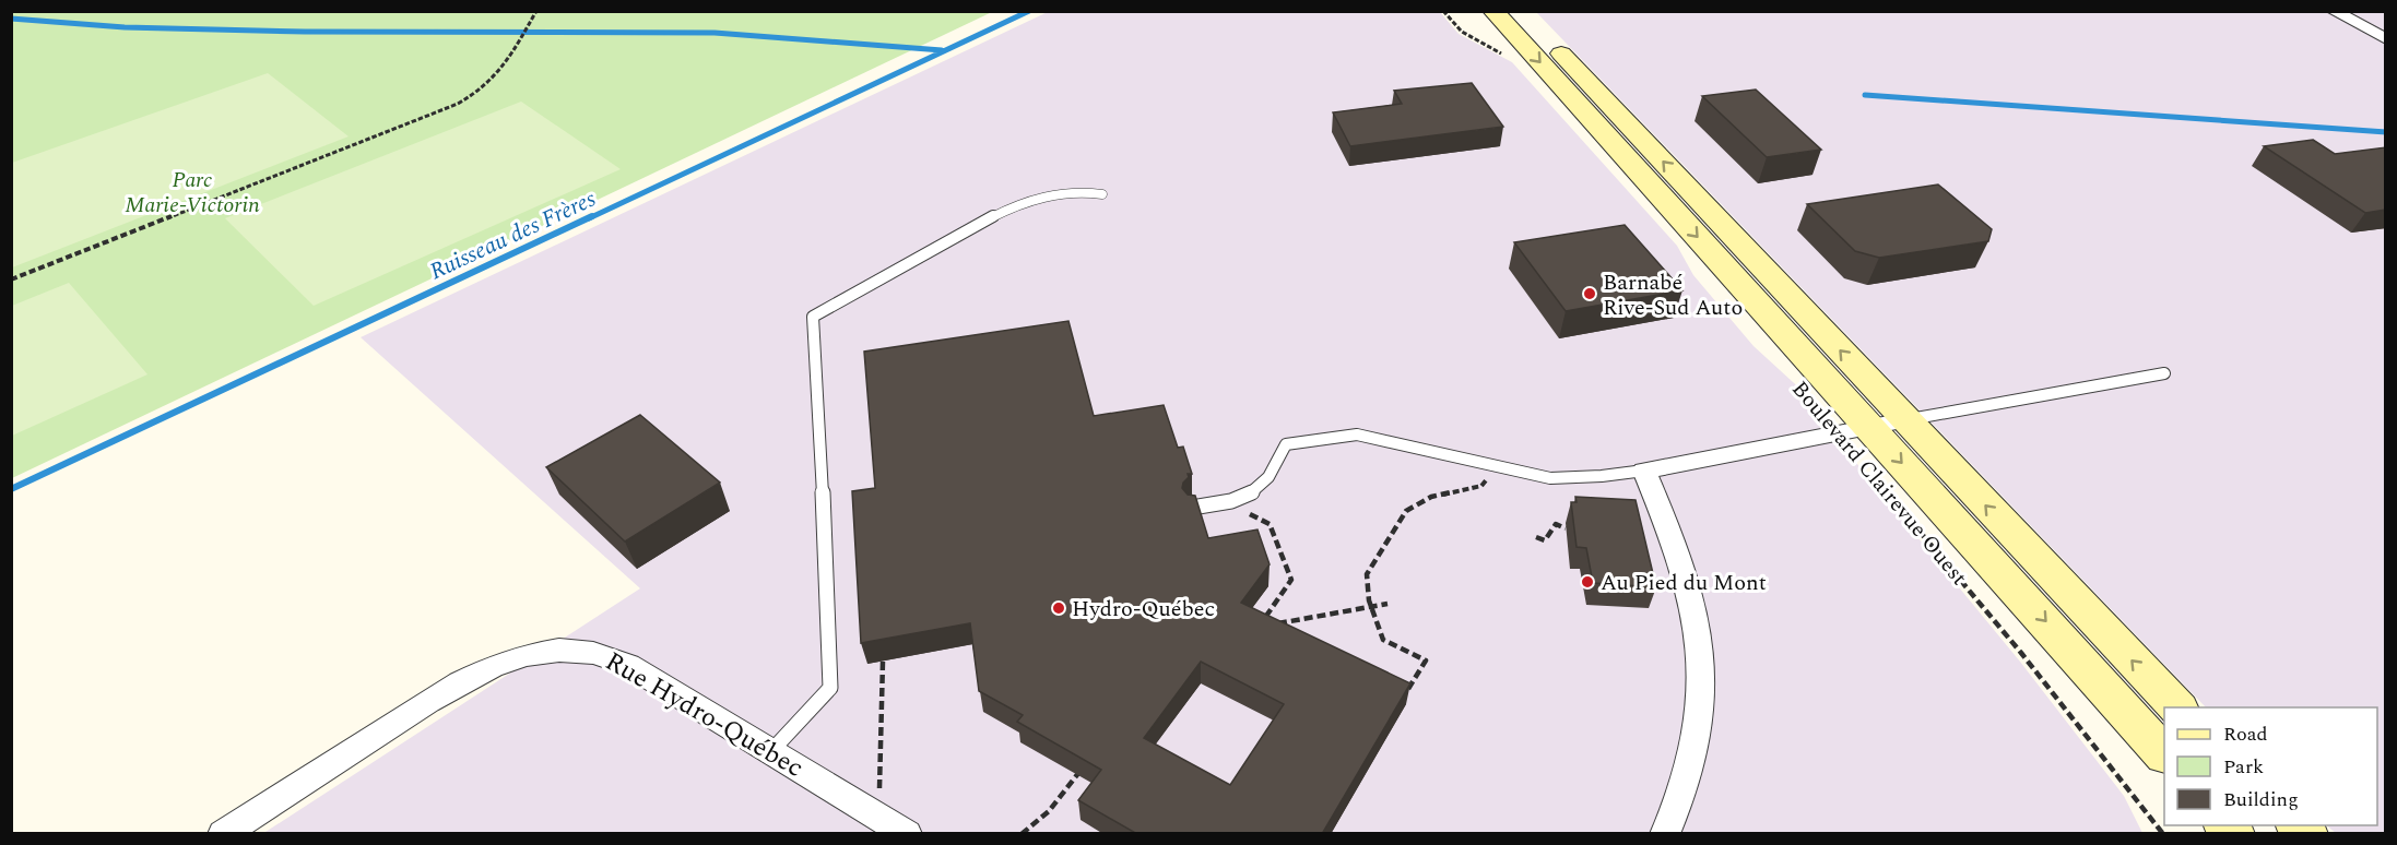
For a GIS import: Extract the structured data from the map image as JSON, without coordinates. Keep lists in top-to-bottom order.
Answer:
{
  "streets": {
    "street": ["Boulevard Clairevue Ouest", "Rue Hydro-Québec"]
  },
  "water": ["Ruisseau des Frères"],
  "parks": ["Parc Marie-Victorin"],
  "places": ["Barnabé Rive-Sud Auto", "Au Pied du Mont", "Hydro-Québec"],
  "legend": ["Road", "Park", "Building"]
}
